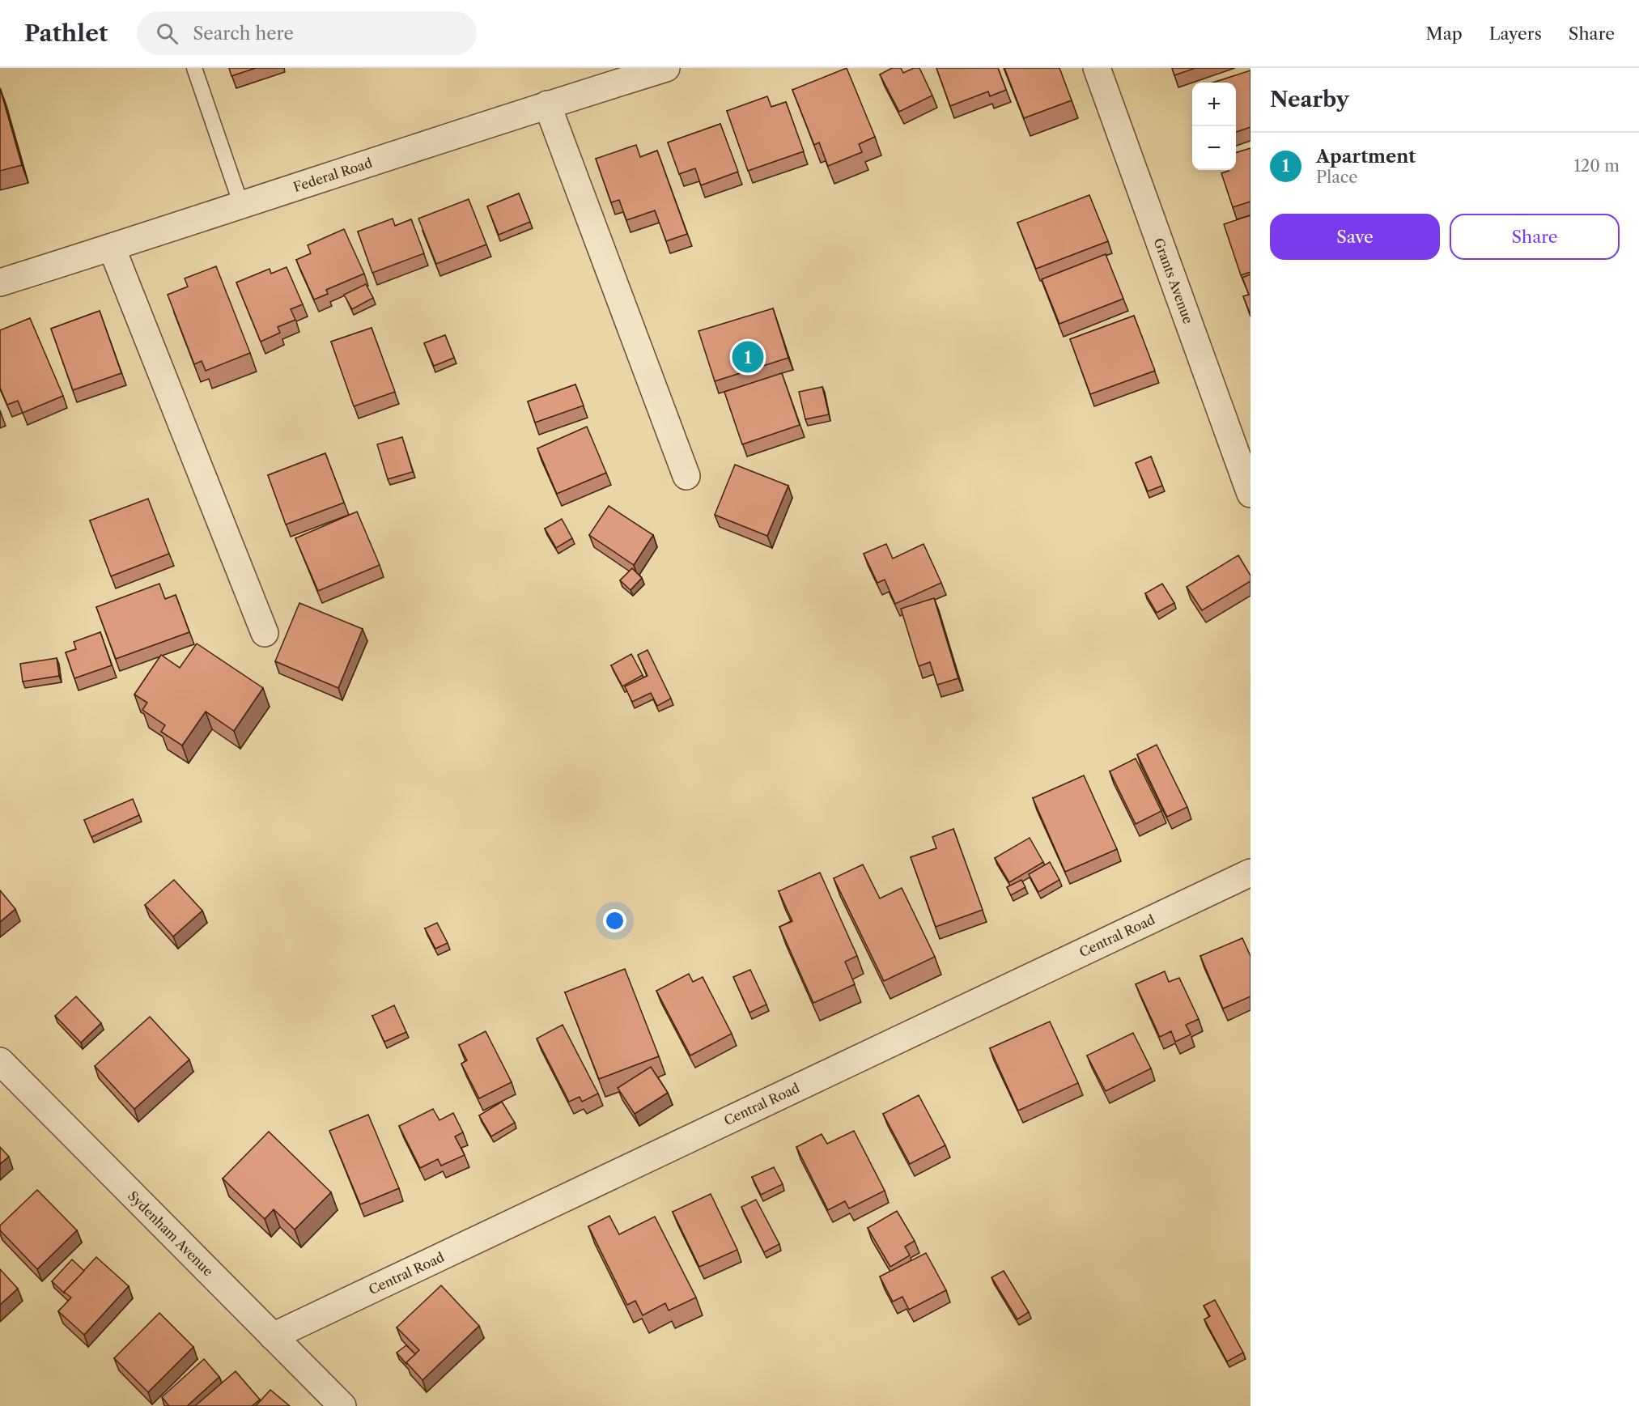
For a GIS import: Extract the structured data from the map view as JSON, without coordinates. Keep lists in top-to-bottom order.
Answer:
{
  "streets": {
    "street": [
      "Federal Road",
      "Grants Avenue",
      "Central Road",
      "Sydenham Avenue"
    ]
  },
  "crossings": [
    ["Central Road", "Sydenham Avenue"]
  ],
  "page": {
    "header": "Pathlet",
    "search": "Search here",
    "nav": ["Map", "Layers", "Share"],
    "heading": "Nearby",
    "map_buttons": ["+", "−"],
    "list": [
      {
        "mark": "1",
        "name": "Apartment",
        "note": "Place",
        "value": "120 m"
      }
    ],
    "buttons": ["Save", "Share"],
    "pins": "1"
  }
}
